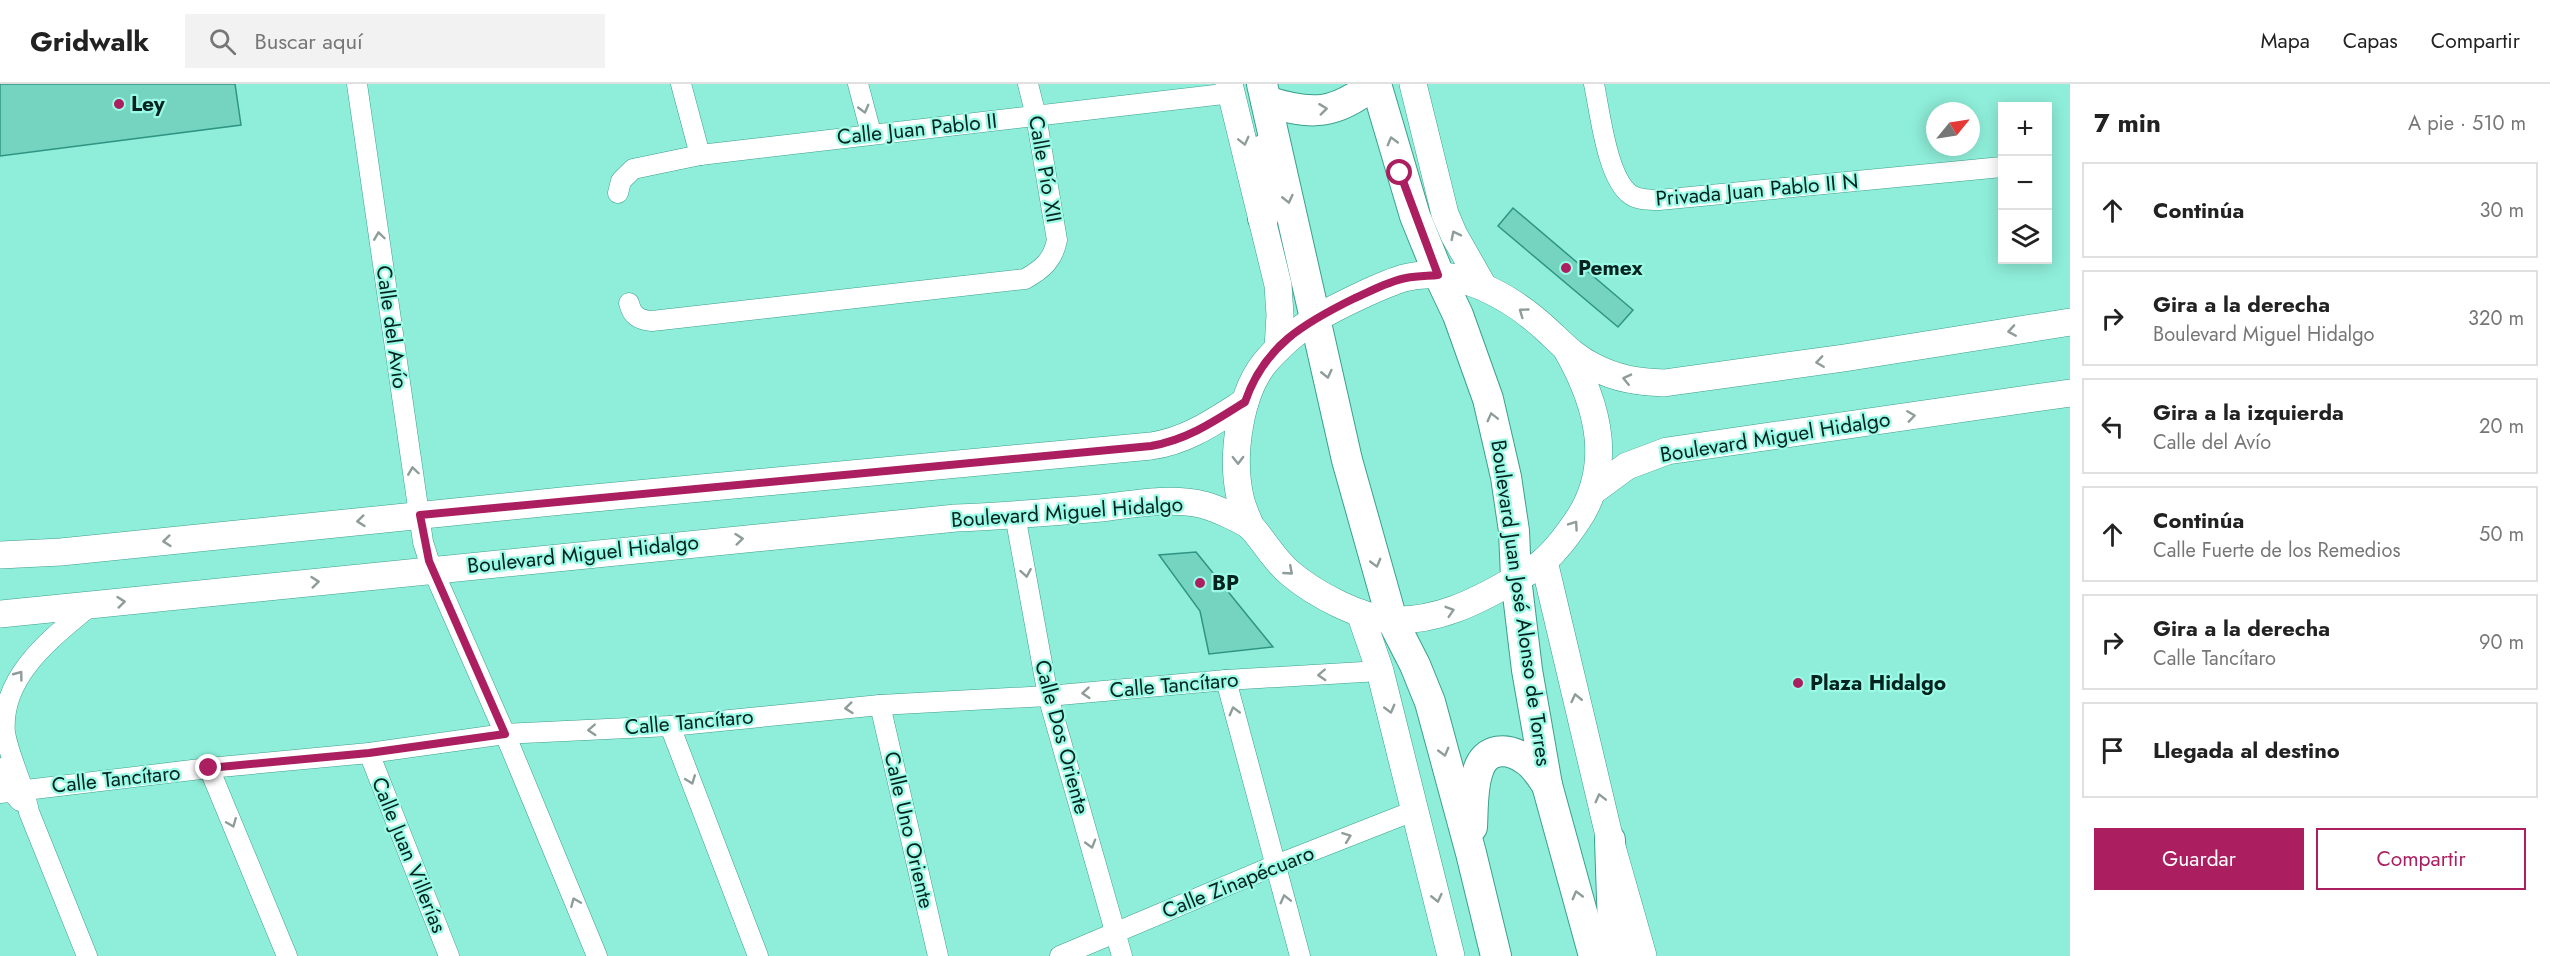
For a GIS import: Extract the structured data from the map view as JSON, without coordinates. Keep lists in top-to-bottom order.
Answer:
{
  "streets": {
    "main road": ["Boulevard Miguel Hidalgo", "Boulevard Juan José Alonso de Torres"],
    "street": [
      "Calle Juan Pablo II",
      "Calle Pío XII",
      "Privada Juan Pablo II N",
      "Calle del Avío",
      "Calle Tancítaro",
      "Calle Dos Oriente",
      "Calle Uno Oriente",
      "Calle Juan Villerías",
      "Calle Zinapécuaro"
    ]
  },
  "crossings": [
    ["Calle Juan Pablo II", "Calle Pío XII"],
    ["Calle del Avío", "Boulevard Miguel Hidalgo"],
    ["Calle del Avío", "Calle Tancítaro"],
    ["Boulevard Miguel Hidalgo", "Boulevard Juan José Alonso de Torres"],
    ["Boulevard Miguel Hidalgo", "Calle Dos Oriente"],
    ["Calle Tancítaro", "Calle Dos Oriente"],
    ["Calle Tancítaro", "Calle Uno Oriente"],
    ["Calle Tancítaro", "Calle Juan Villerías"],
    ["Calle Dos Oriente", "Calle Zinapécuaro"]
  ],
  "one_way": ["Calle del Avío", "Calle Tancítaro", "Calle Zinapécuaro"],
  "places": [
    "Ley",
    "Pemex",
    "BP",
    "Plaza Hidalgo"
  ],
  "north": "top right",
  "page": {
    "header": "Gridwalk",
    "search": "Buscar aquí",
    "nav": ["Mapa", "Capas", "Compartir"],
    "heading": ["7 min", "A pie · 510 m"],
    "map_buttons": ["+", "−"],
    "list": [
      ["Continúa", "30 m"],
      ["Gira a la derecha", "Boulevard Miguel Hidalgo", "320 m"],
      ["Gira a la izquierda", "Calle del Avío", "20 m"],
      ["Continúa", "Calle Fuerte de los Remedios", "50 m"],
      ["Gira a la derecha", "Calle Tancítaro", "90 m"],
      "Llegada al destino"
    ],
    "buttons": ["Guardar", "Compartir"]
  }
}
